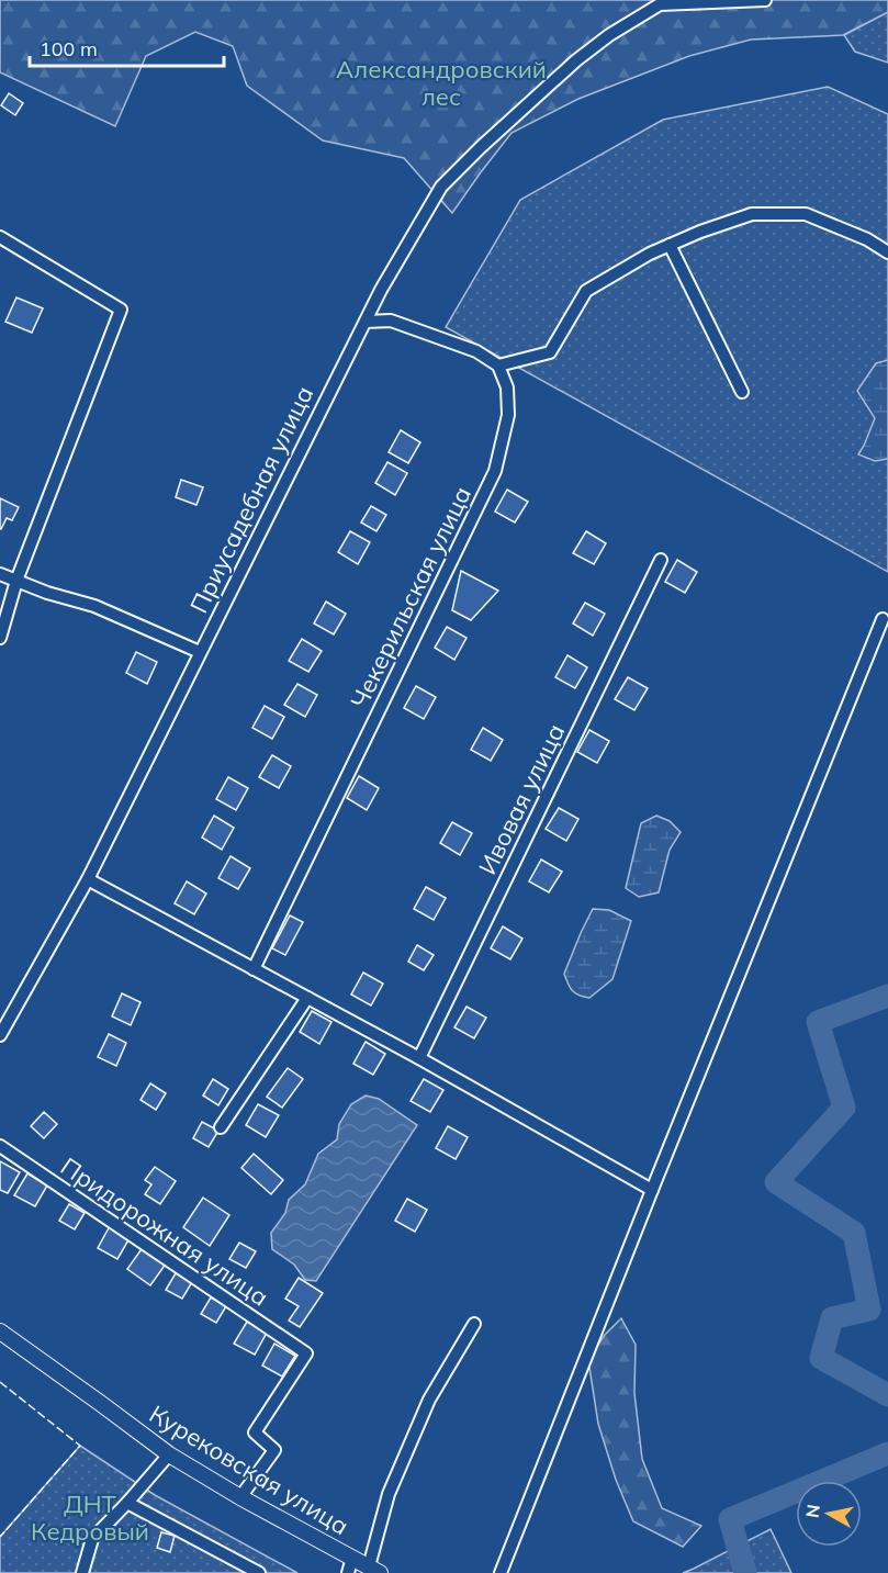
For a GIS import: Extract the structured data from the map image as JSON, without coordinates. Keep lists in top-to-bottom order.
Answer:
{
  "streets": {
    "street": [
      "Приусадебная улица",
      "Чекерильская улица",
      "Ивовая улица",
      "Придорожная улица",
      "Курековская улица"
    ]
  },
  "crossings": [
    ["Придорожная улица", "Курековская улица"]
  ],
  "parks": ["Александровский лес", "ДНТ Кедровый"],
  "scale_bar": "100 m",
  "north": "left"
}
